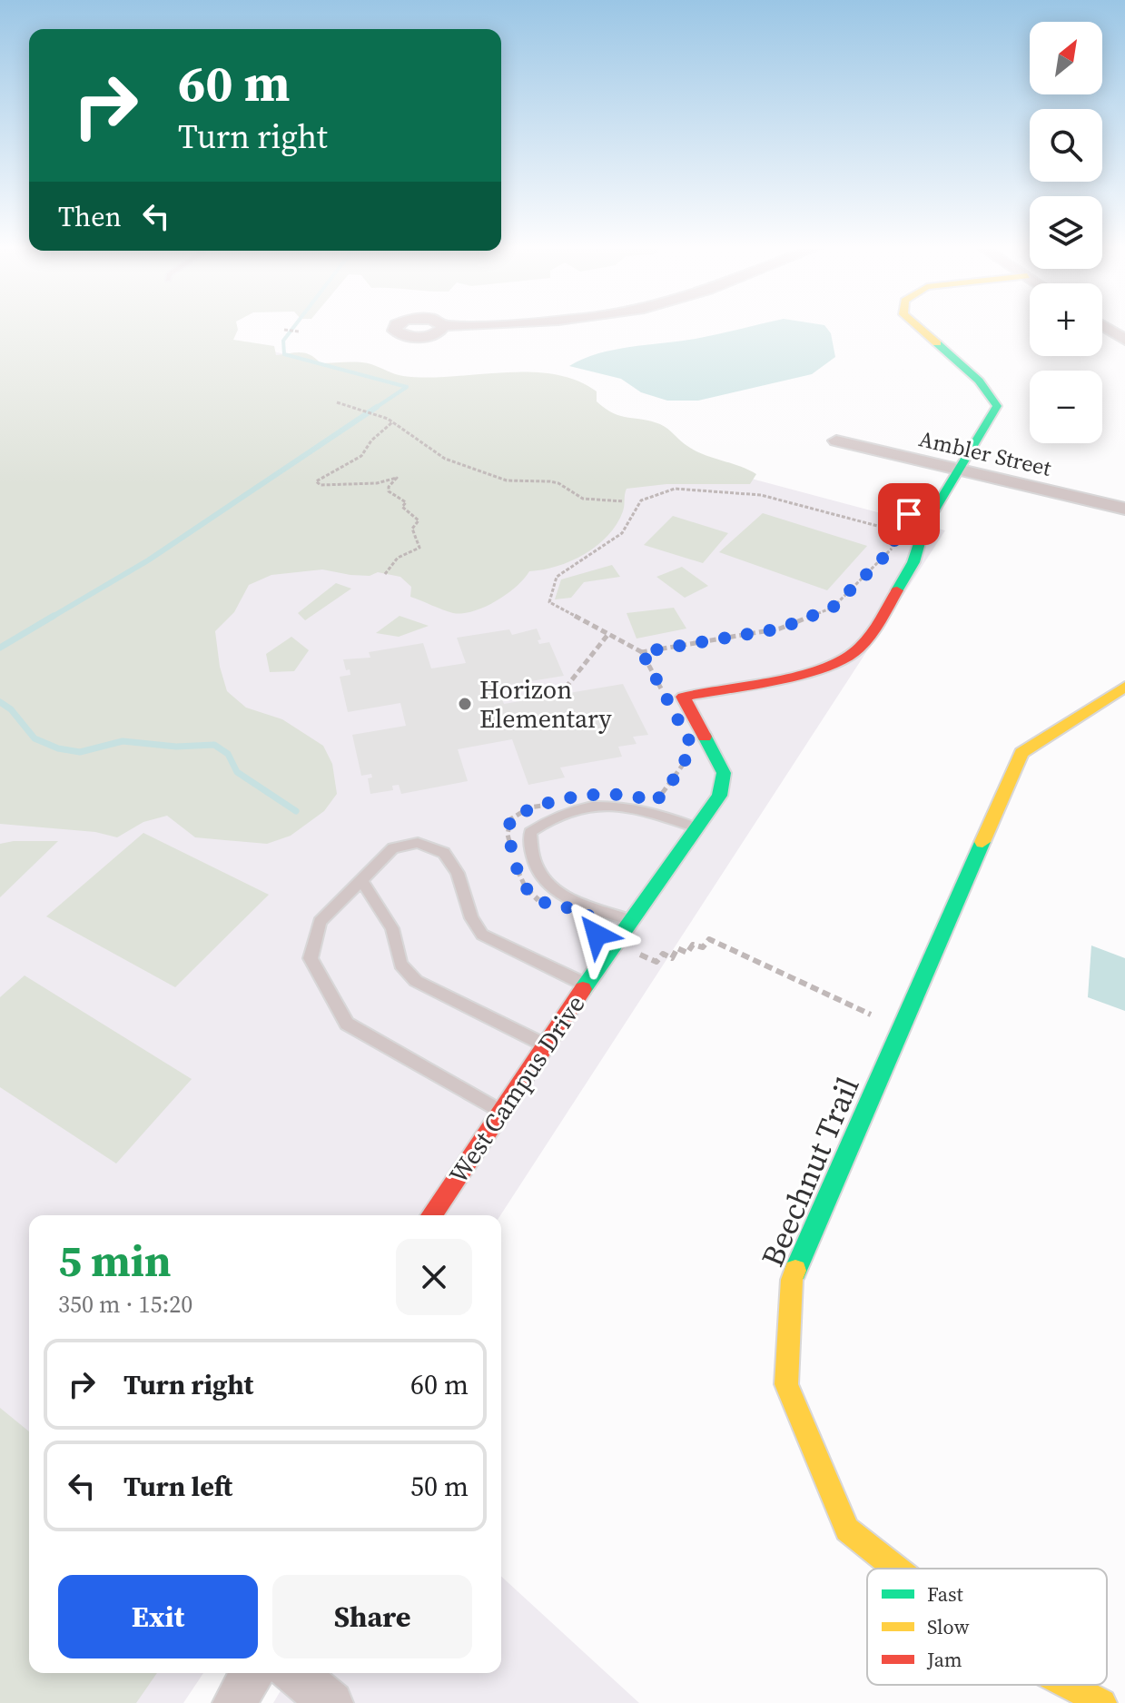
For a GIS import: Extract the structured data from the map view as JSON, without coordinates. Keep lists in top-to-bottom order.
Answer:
{
  "streets": {
    "street": ["Ambler Street", "West Campus Drive", "Beechnut Trail"]
  },
  "crossings": [
    ["Ambler Street", "West Campus Drive"]
  ],
  "places": ["Horizon Elementary"],
  "legend": ["Fast", "Slow", "Jam"],
  "north": "top right",
  "page": {
    "map_buttons": ["+", "−"],
    "turn": ["60 m", "Turn right"],
    "then": "Then",
    "heading": ["5 min", "350 m · 15:20"],
    "list": [
      {
        "name": "Turn right",
        "value": "60 m"
      },
      {
        "name": "Turn left",
        "value": "50 m"
      }
    ],
    "buttons": ["Exit", "Share"]
  }
}
